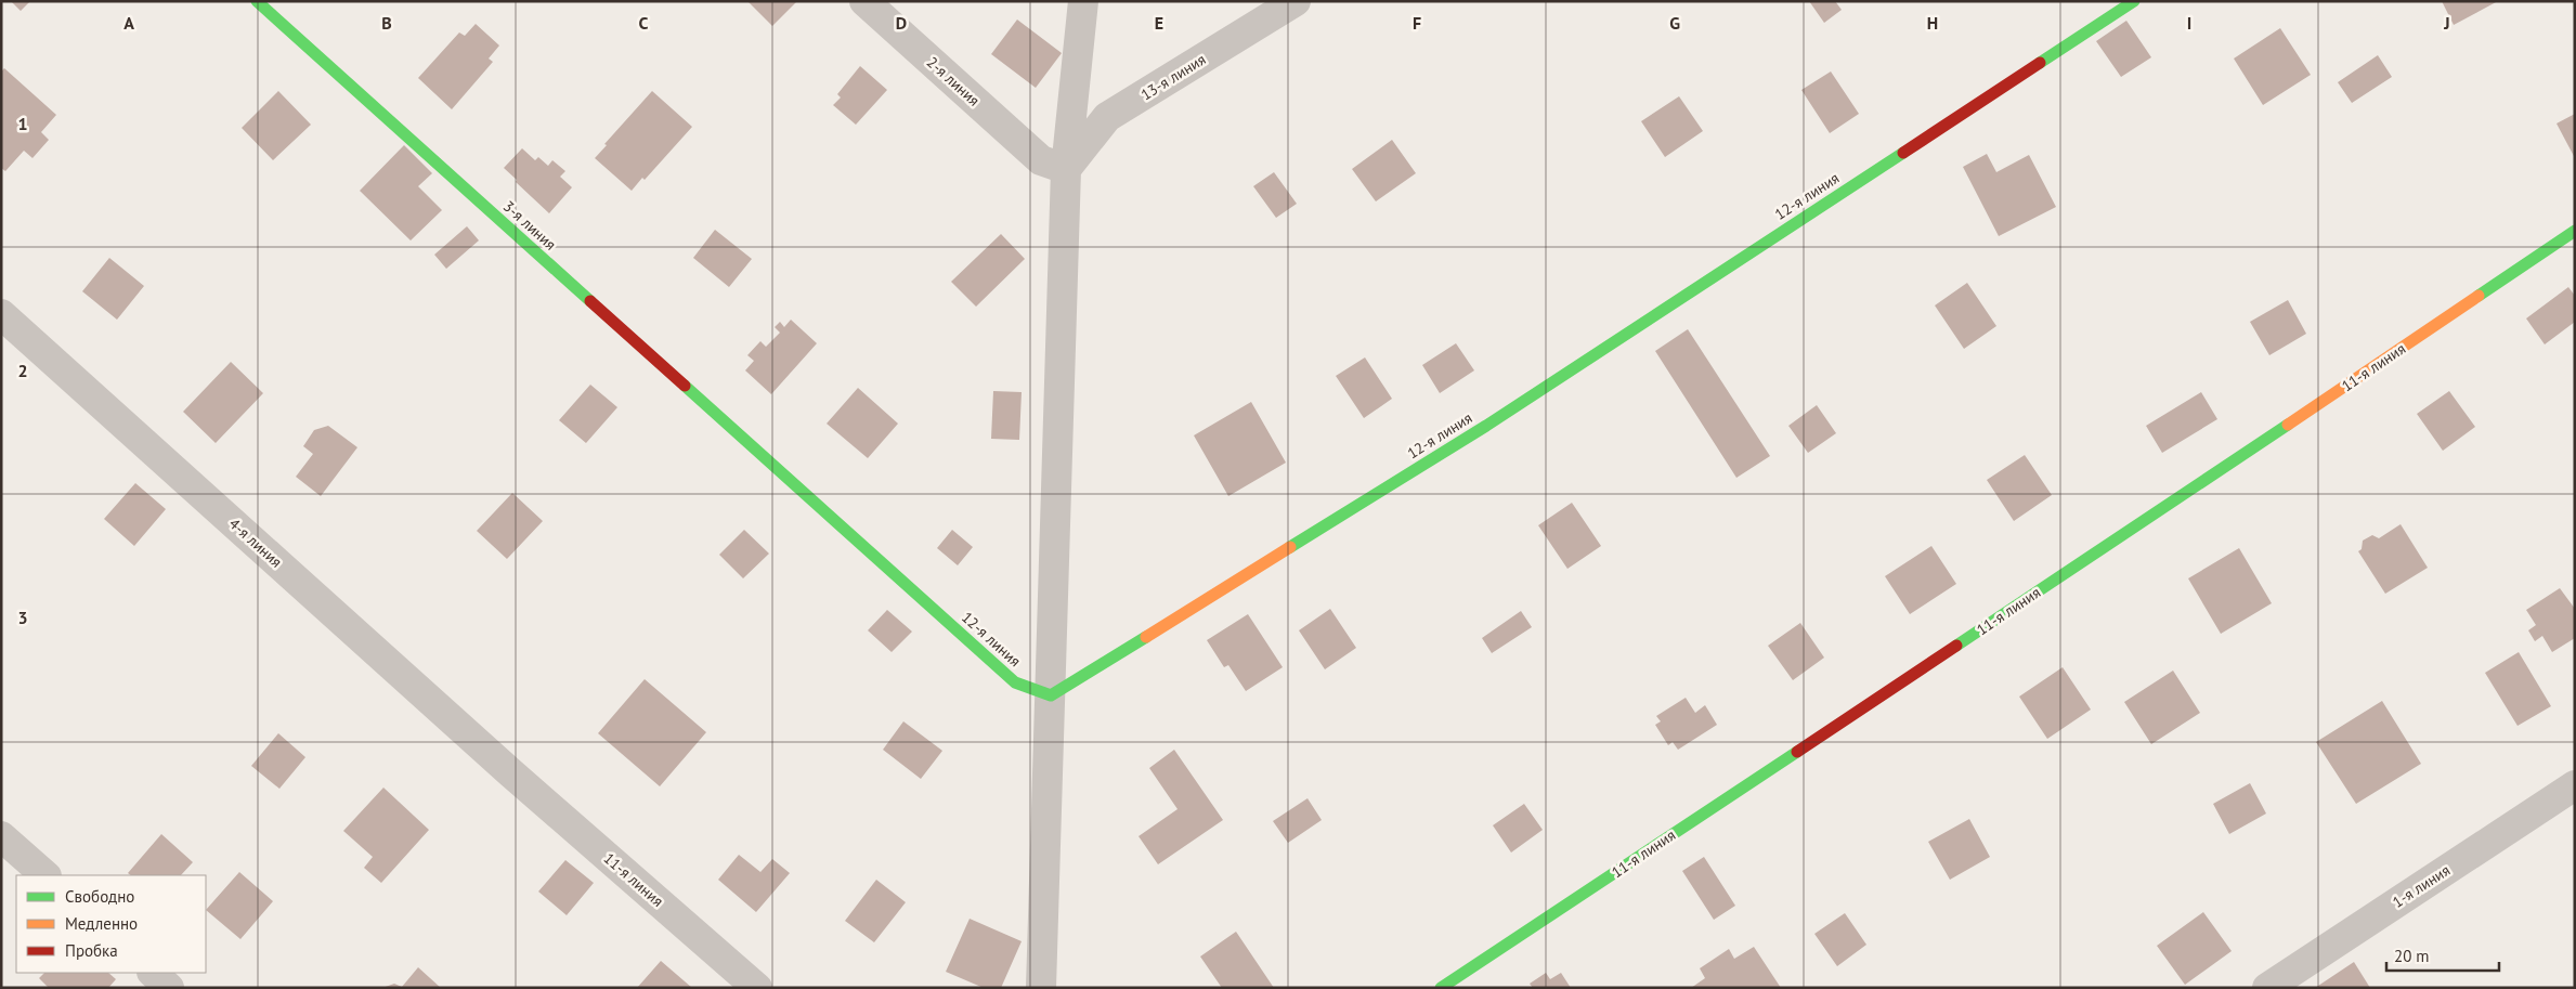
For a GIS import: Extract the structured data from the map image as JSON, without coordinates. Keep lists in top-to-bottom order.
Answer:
{
  "streets": {
    "street": [
      "13-я линия",
      "2-я линия",
      "12-я линия",
      "3-я линия",
      "11-я линия",
      "4-я линия",
      "1-я линия"
    ]
  },
  "crossings": [
    ["13-я линия", "2-я линия"],
    ["12-я линия", "3-я линия"],
    ["11-я линия", "4-я линия"]
  ],
  "legend": ["Свободно", "Медленно", "Пробка"],
  "scale_bar": "20 m",
  "grid": {
    "columns": [
      "A",
      "B",
      "C",
      "D",
      "E",
      "F",
      "G",
      "H",
      "I",
      "J"
    ],
    "rows": ["1", "2", "3"]
  }
}
